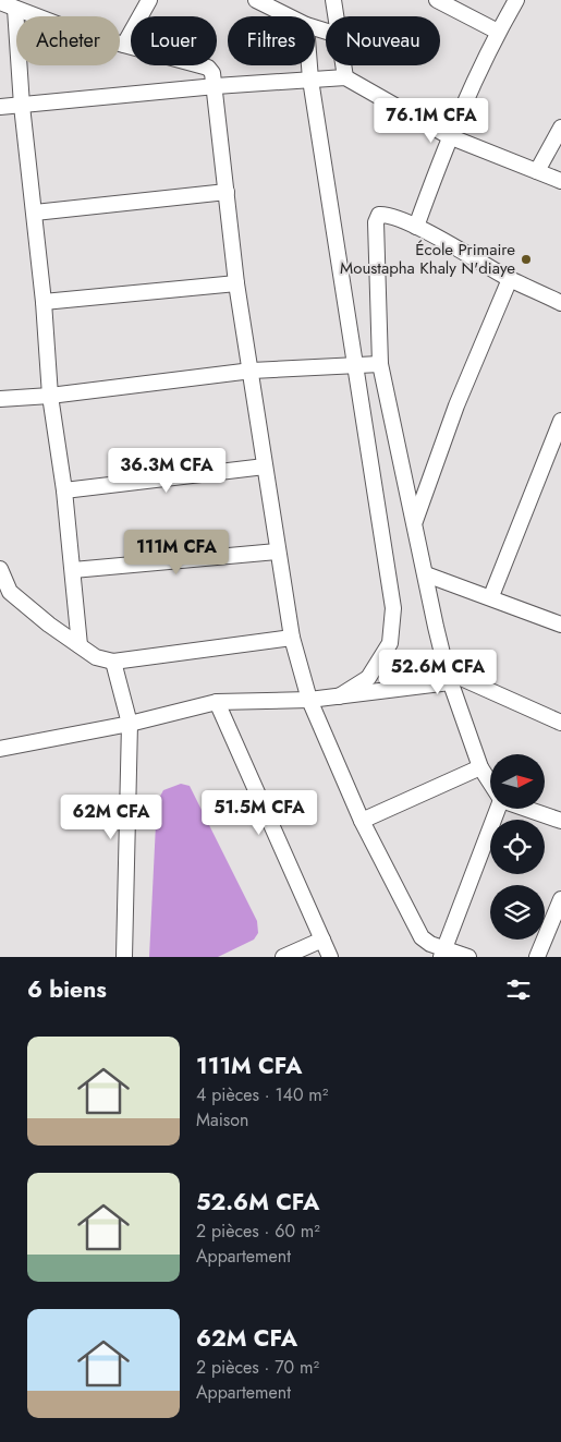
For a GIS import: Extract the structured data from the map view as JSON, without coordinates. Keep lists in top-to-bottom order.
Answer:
{
  "places": ["École Primaire Moustapha Khaly N'diaye"],
  "north": "right",
  "page": {
    "chip": [
      "Acheter",
      "Louer",
      "Filtres",
      "Nouveau"
    ],
    "price": [
      "76.1M CFA",
      "36.3M CFA",
      "111M CFA",
      "52.6M CFA",
      "51.5M CFA",
      "62M CFA"
    ],
    "heading": "6 biens",
    "list": [
      {
        "name": "111M CFA",
        "note": "4 pièces · 140 m² · Maison"
      },
      {
        "name": "52.6M CFA",
        "note": "2 pièces · 60 m² · Appartement"
      },
      {
        "name": "62M CFA",
        "note": "2 pièces · 70 m² · Appartement"
      }
    ]
  }
}
